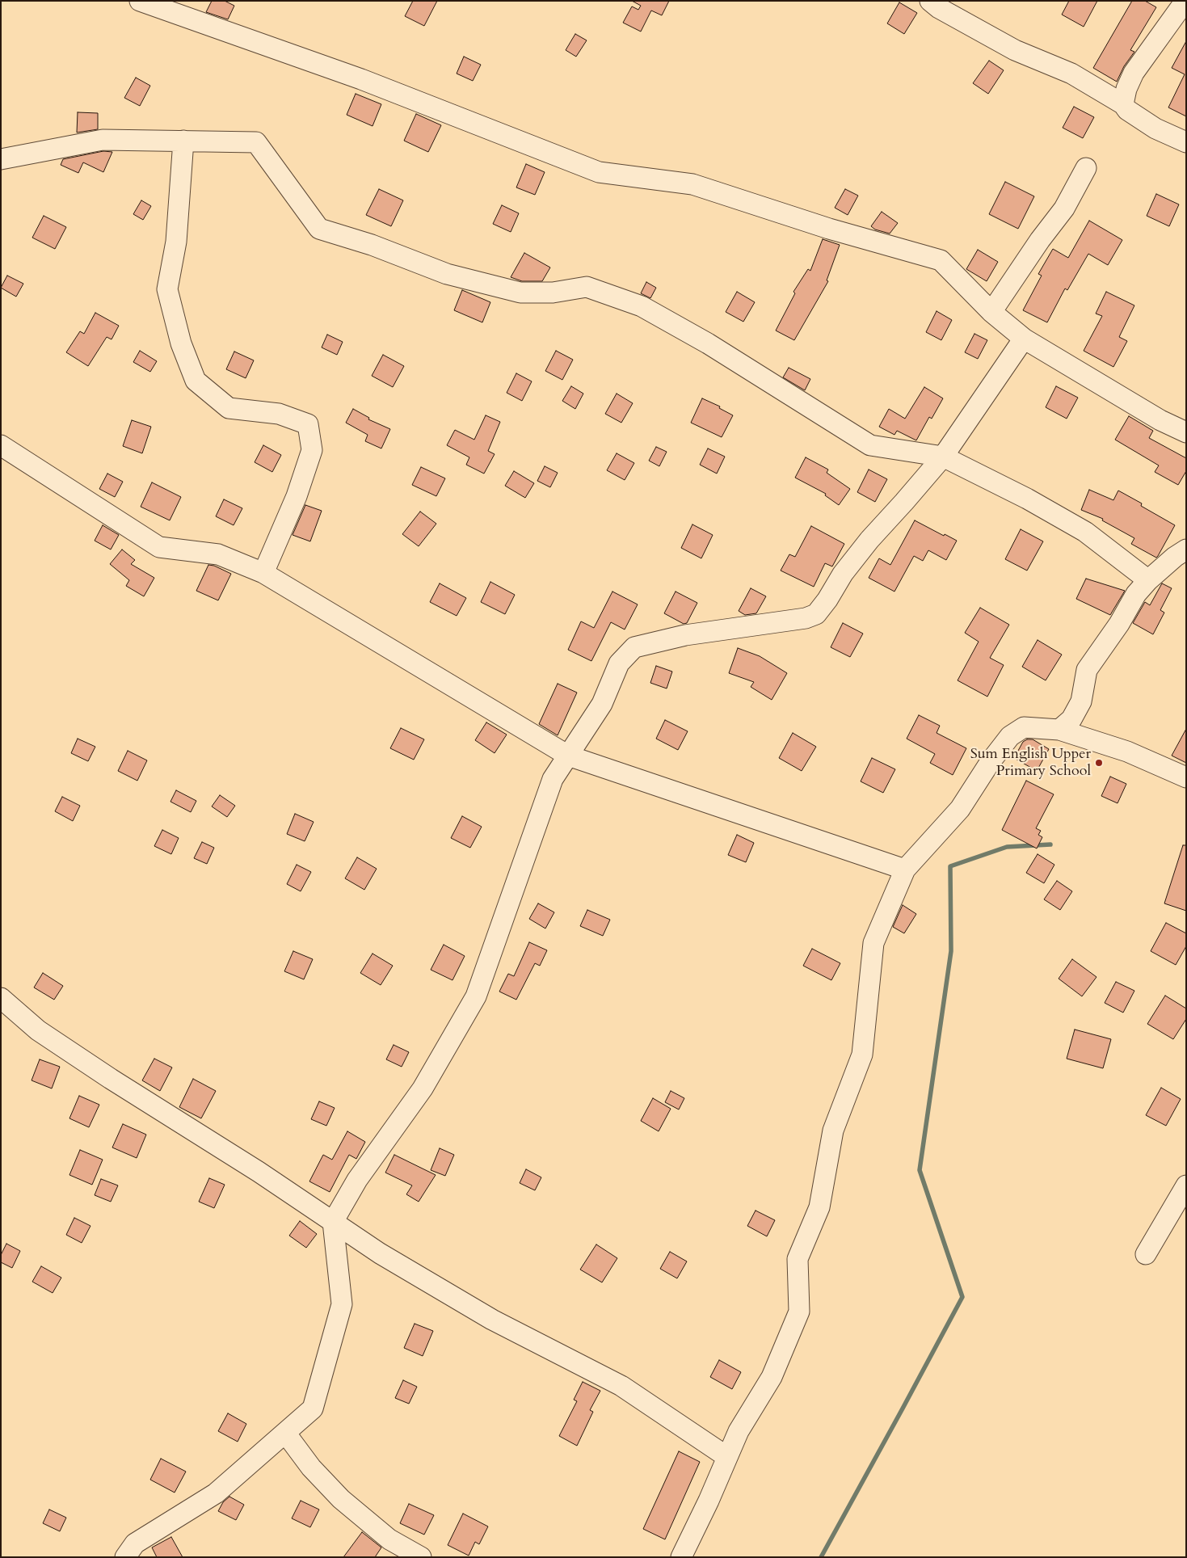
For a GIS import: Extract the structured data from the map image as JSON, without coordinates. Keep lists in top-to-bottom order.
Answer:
{
  "places": ["Sum English Upper Primary School"]
}
